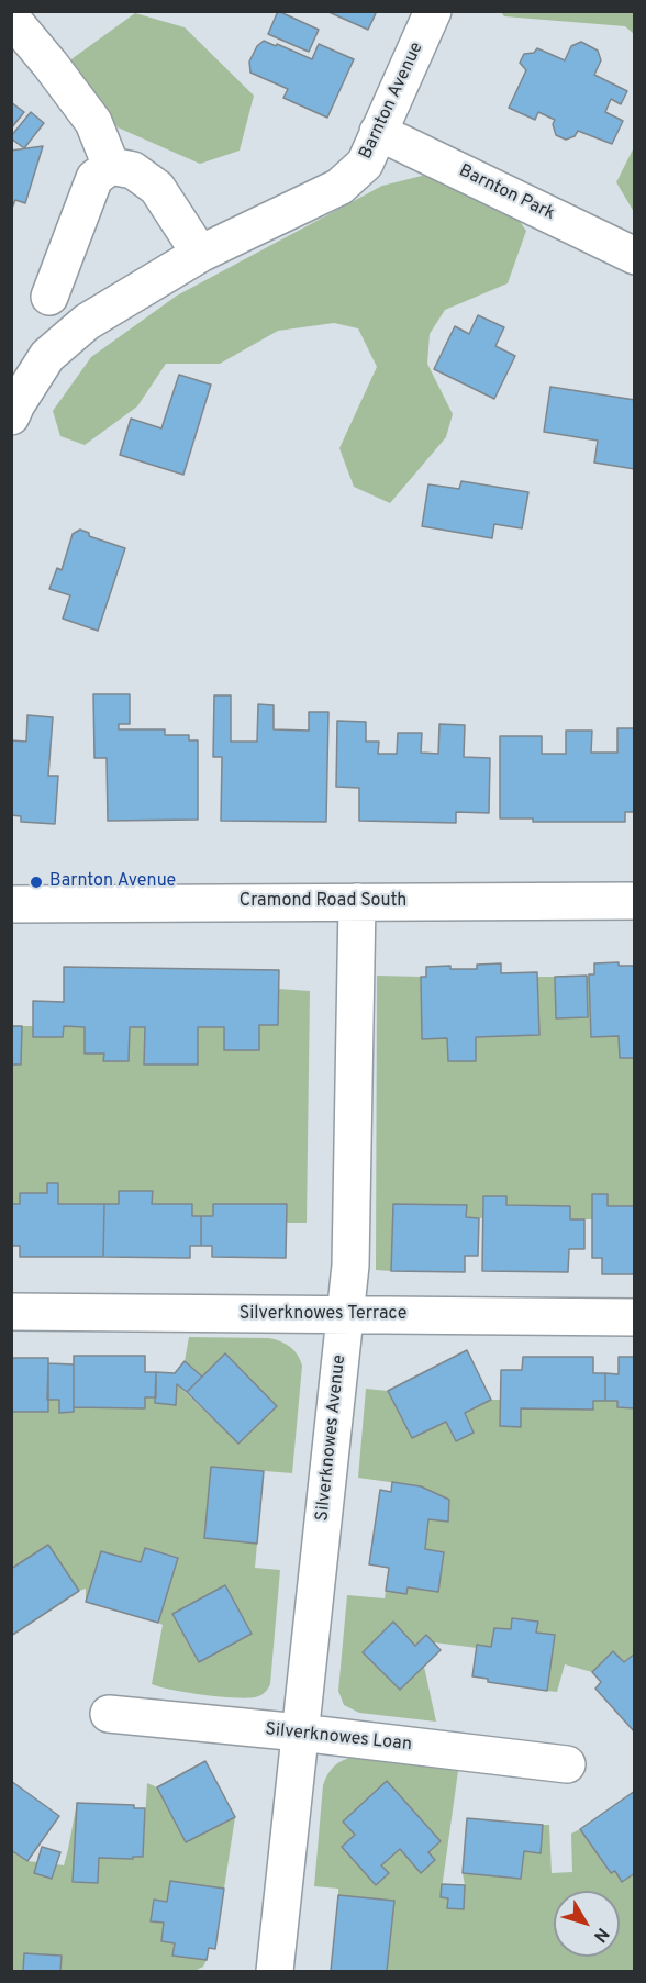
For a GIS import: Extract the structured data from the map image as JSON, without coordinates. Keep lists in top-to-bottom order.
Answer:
{
  "streets": {
    "street": [
      "Barnton Avenue",
      "Barnton Park",
      "Cramond Road South",
      "Silverknowes Terrace",
      "Silverknowes Avenue",
      "Silverknowes Loan"
    ]
  },
  "crossings": [
    ["Barnton Avenue", "Barnton Park"],
    ["Cramond Road South", "Silverknowes Avenue"],
    ["Silverknowes Terrace", "Silverknowes Avenue"],
    ["Silverknowes Avenue", "Silverknowes Loan"]
  ],
  "places": ["Barnton Avenue"],
  "north": "bottom right"
}
